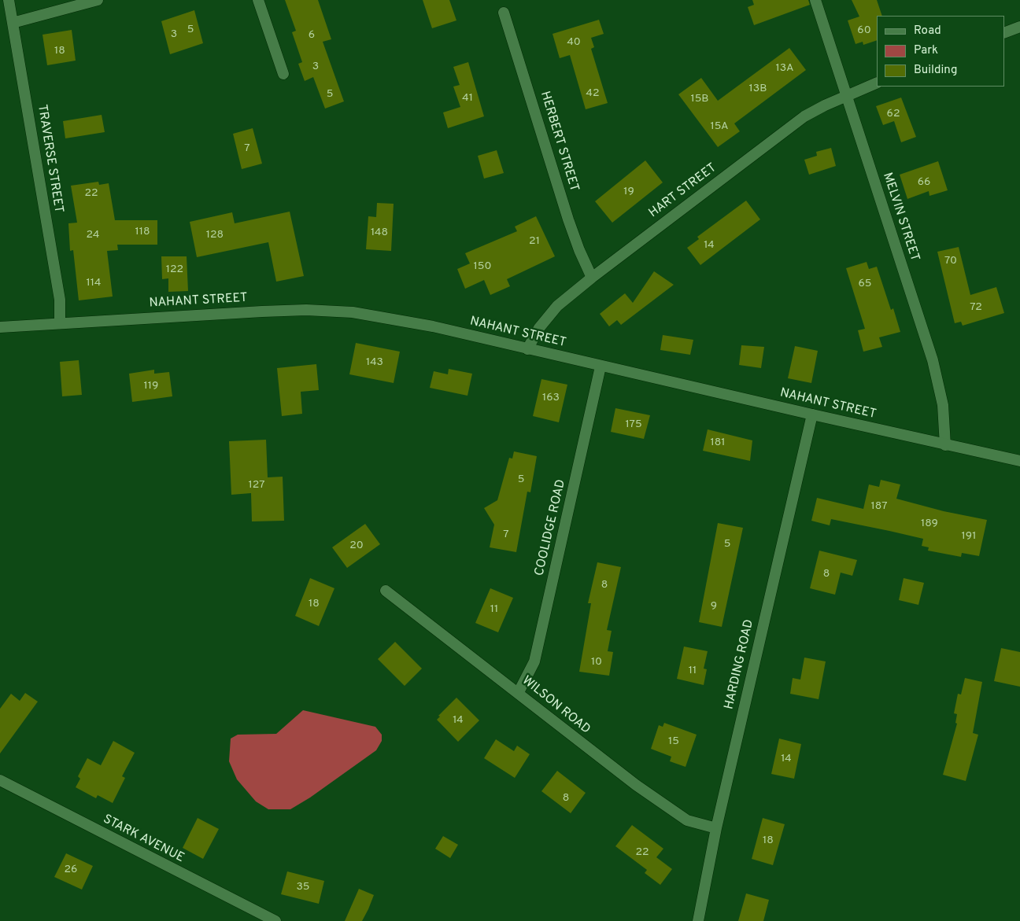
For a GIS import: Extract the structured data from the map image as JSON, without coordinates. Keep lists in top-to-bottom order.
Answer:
{
  "streets": {
    "street": [
      "HERBERT STREET",
      "TRAVERSE STREET",
      "HART STREET",
      "MELVIN STREET",
      "NAHANT STREET",
      "COOLIDGE ROAD",
      "HARDING ROAD",
      "WILSON ROAD",
      "STARK AVENUE"
    ]
  },
  "crossings": [
    ["HERBERT STREET", "HART STREET"],
    ["TRAVERSE STREET", "NAHANT STREET"],
    ["HART STREET", "MELVIN STREET"],
    ["HART STREET", "NAHANT STREET"],
    ["MELVIN STREET", "NAHANT STREET"],
    ["NAHANT STREET", "COOLIDGE ROAD"],
    ["NAHANT STREET", "HARDING ROAD"],
    ["COOLIDGE ROAD", "WILSON ROAD"],
    ["HARDING ROAD", "WILSON ROAD"]
  ],
  "house_numbers": [
    "5",
    "60",
    "3",
    "6",
    "40",
    "18",
    "3",
    "13A",
    "13B",
    "42",
    "5",
    "41",
    "15B",
    "62",
    "15A",
    "7",
    "66",
    "19",
    "22",
    "118",
    "148",
    "24",
    "128",
    "21",
    "14",
    "70",
    "150",
    "122",
    "114",
    "65",
    "72",
    "143",
    "119",
    "163",
    "175",
    "181",
    "5",
    "127",
    "187",
    "189",
    "7",
    "191",
    "5",
    "20",
    "8",
    "8",
    "18",
    "9",
    "11",
    "10",
    "11",
    "14",
    "15",
    "14",
    "8",
    "18",
    "22",
    "26",
    "35"
  ],
  "legend": ["Road", "Park", "Building"]
}
